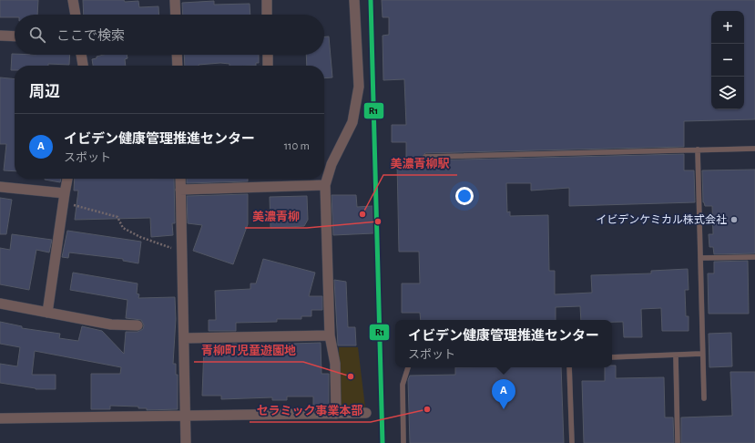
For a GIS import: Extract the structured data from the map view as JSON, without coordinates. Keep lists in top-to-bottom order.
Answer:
{
  "places": [
    "美濃青柳駅",
    "イビデンケミカル株式会社",
    "美濃青柳",
    "青柳町児童遊園地",
    "セラミック事業本部"
  ],
  "lines": ["transit line R1"],
  "page": {
    "map_buttons": ["+", "−"],
    "search": "ここで検索",
    "heading": "周辺",
    "list": [
      {
        "mark": "A",
        "name": "イビデン健康管理推進センター",
        "note": "スポット",
        "value": "110 m"
      }
    ],
    "popup": ["イビデン健康管理推進センター", "スポット"],
    "pins": "A"
  }
}
